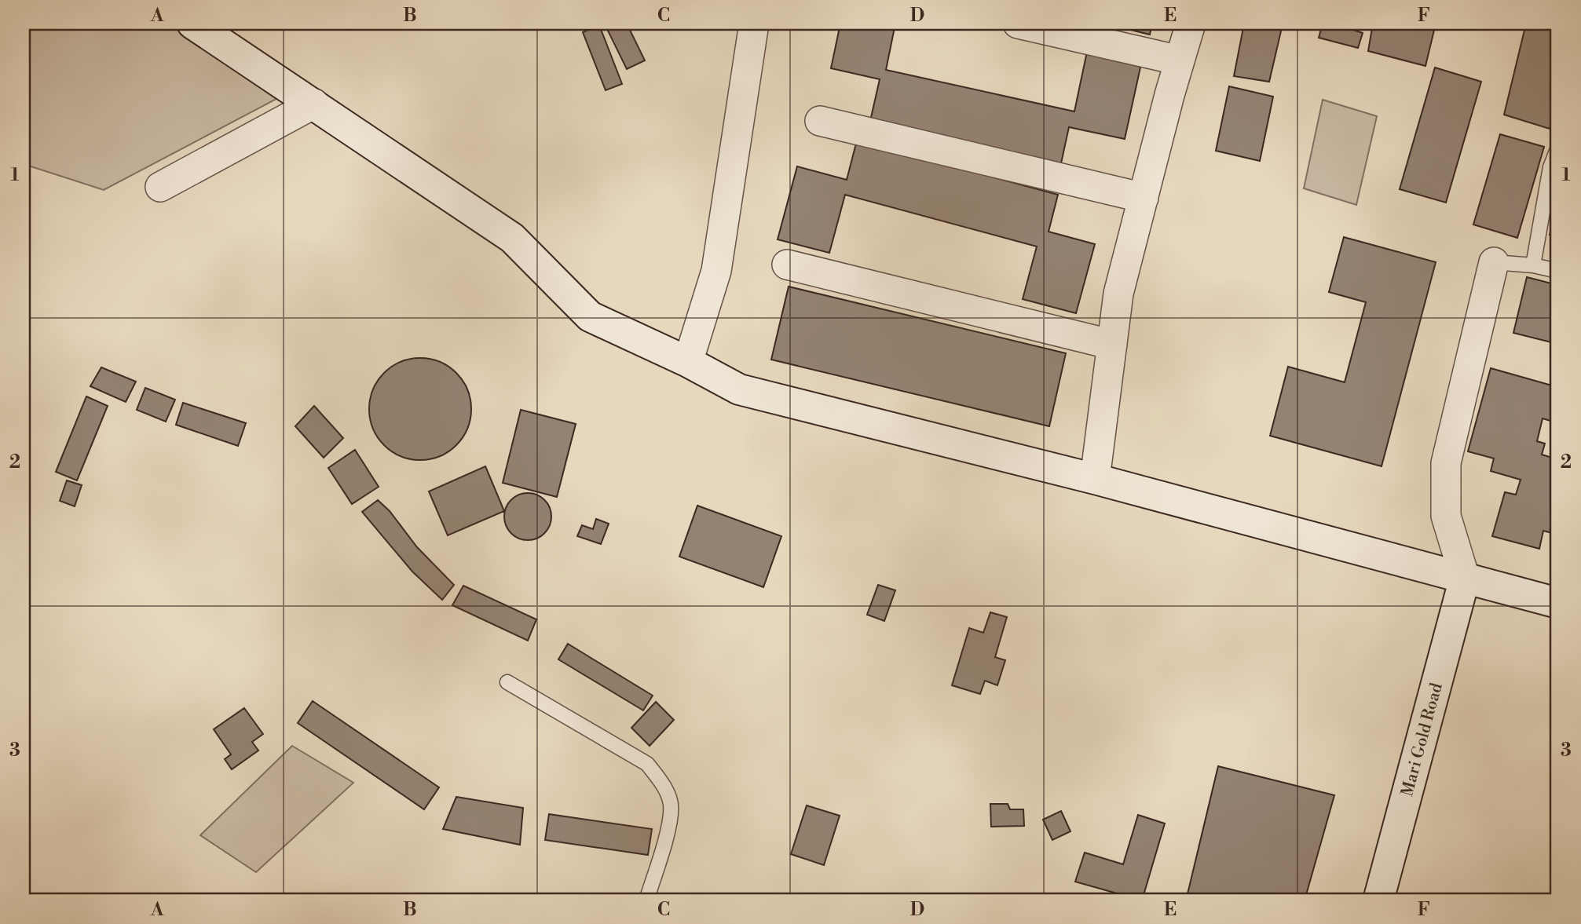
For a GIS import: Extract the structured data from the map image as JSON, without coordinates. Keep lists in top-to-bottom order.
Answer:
{
  "streets": {
    "street": ["Mari Gold Road"]
  },
  "grid": {
    "columns": [
      "A",
      "B",
      "C",
      "D",
      "E",
      "F"
    ],
    "rows": ["1", "2", "3"]
  }
}
